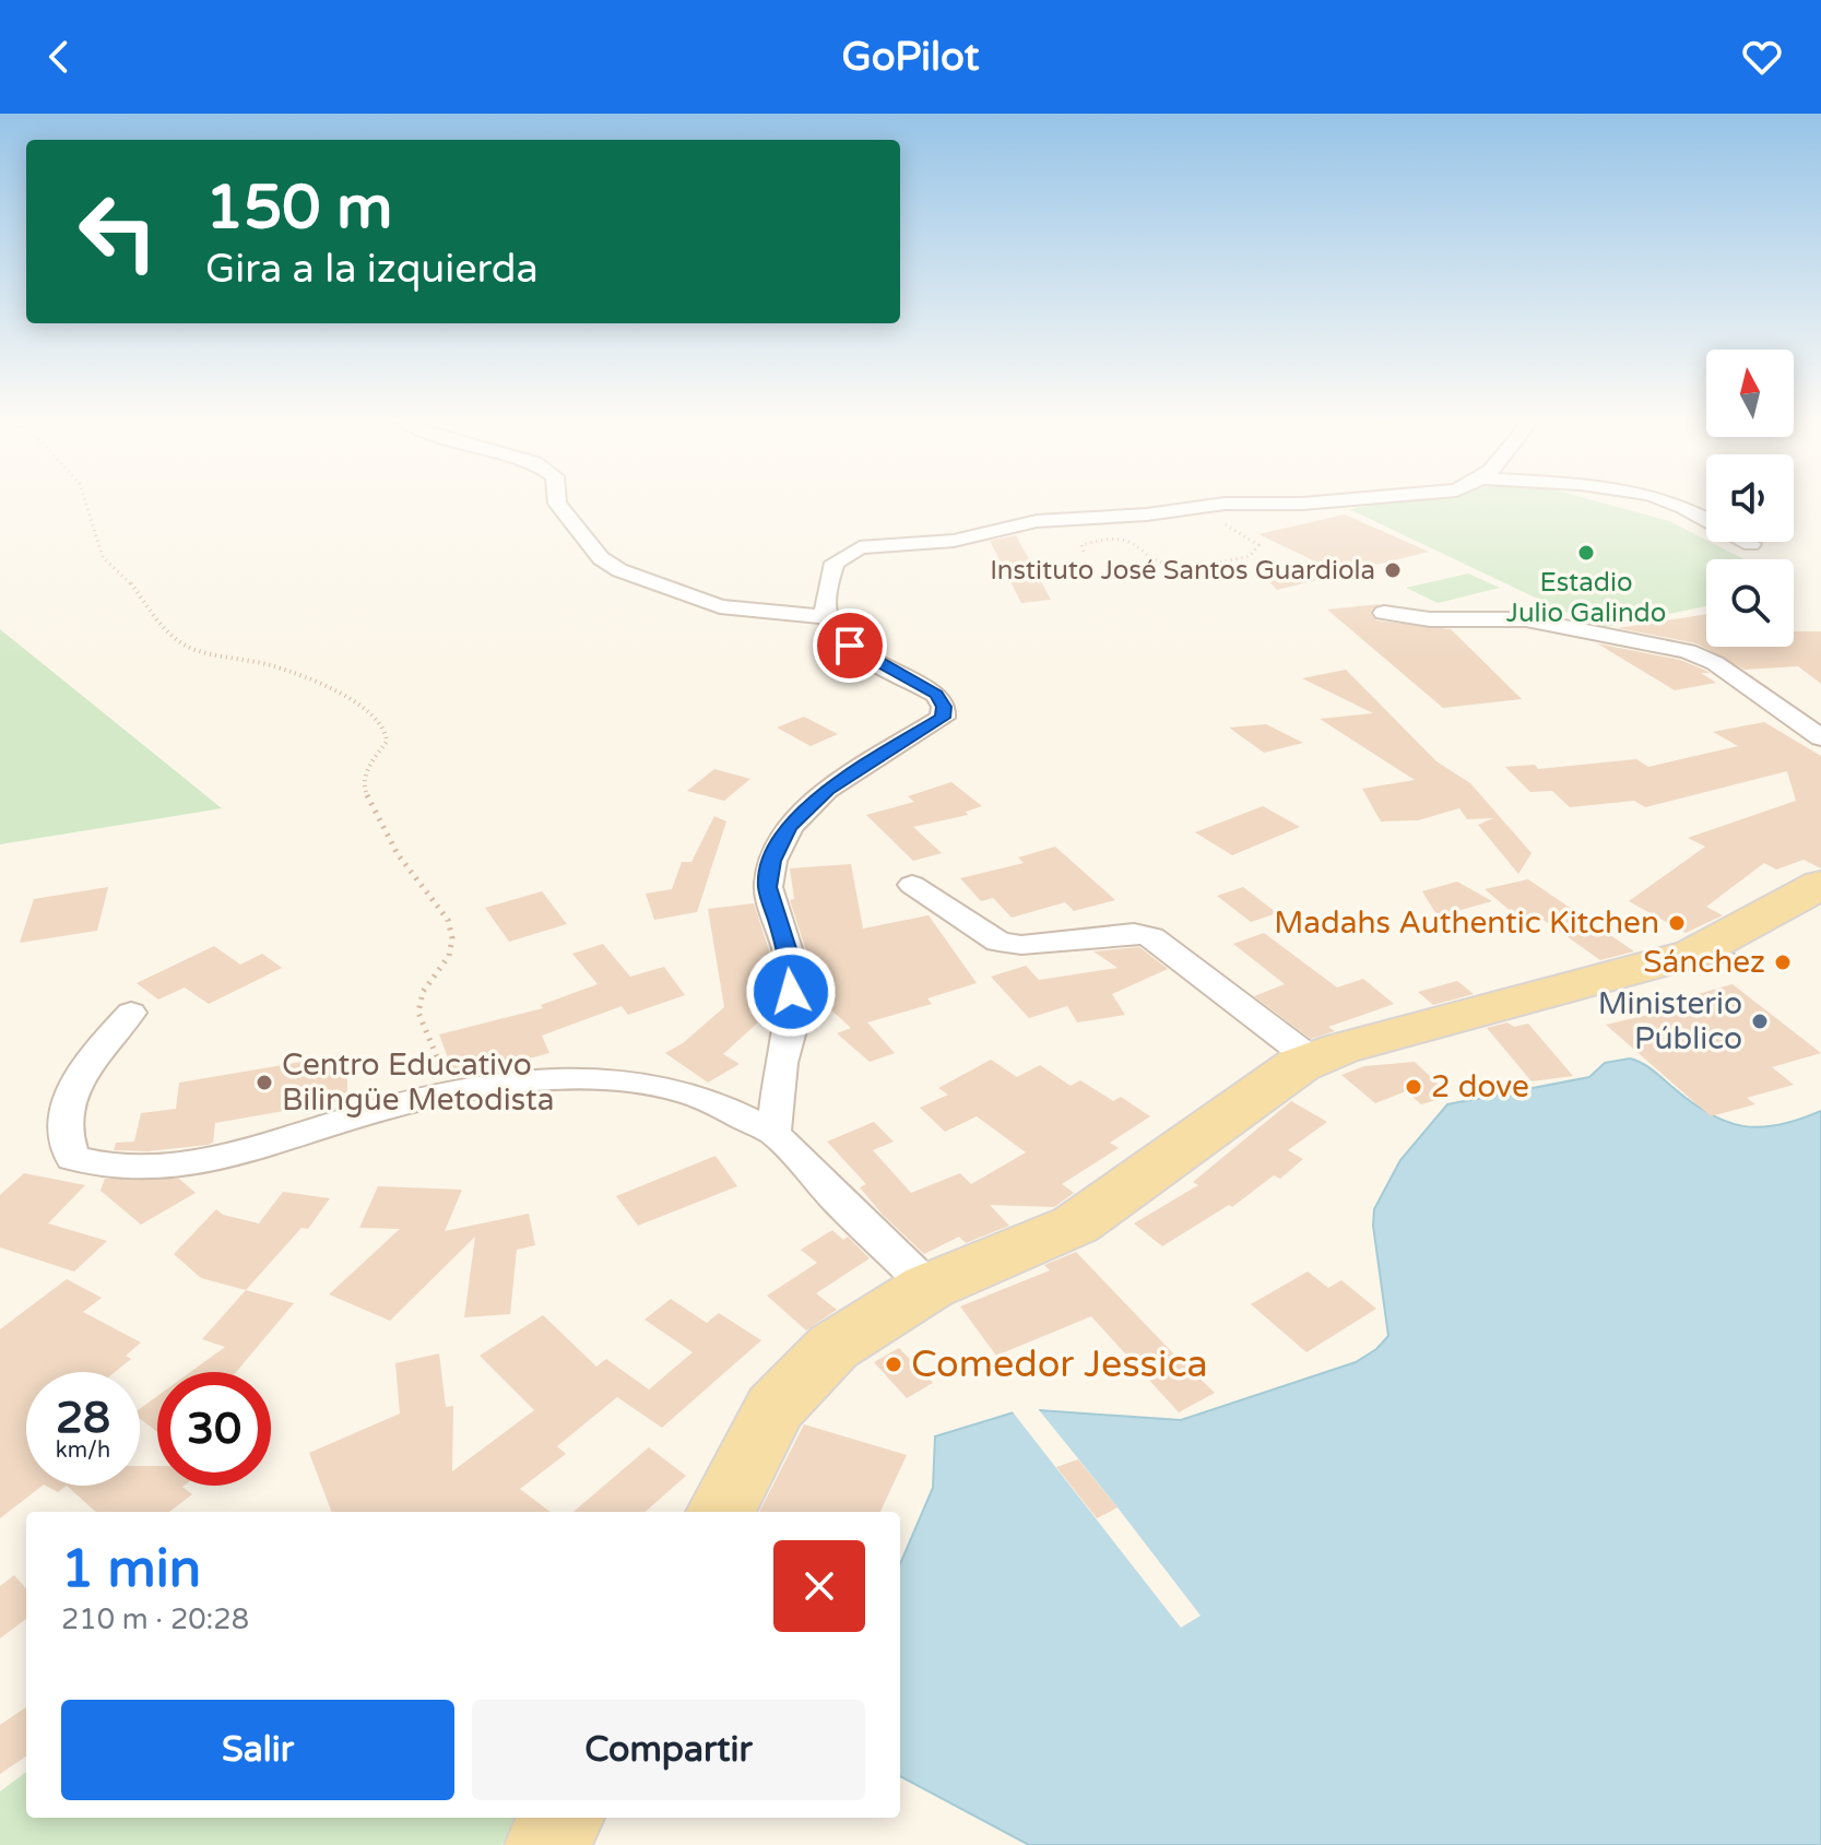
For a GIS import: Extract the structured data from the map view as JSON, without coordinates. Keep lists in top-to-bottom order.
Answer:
{
  "places": [
    "Estadio Julio Galindo",
    "Instituto José Santos Guardiola",
    "Madahs Authentic Kitchen",
    "Sánchez",
    "Ministerio Público",
    "Centro Educativo Bilingüe Metodista",
    "2 dove",
    "Comedor Jessica"
  ],
  "north": "top",
  "page": {
    "header": "GoPilot",
    "turn": ["150 m", "Gira a la izquierda"],
    "speed": "28 km/h",
    "limit": "30",
    "heading": ["1 min", "210 m · 20:28"],
    "buttons": ["Salir", "Compartir"]
  }
}
